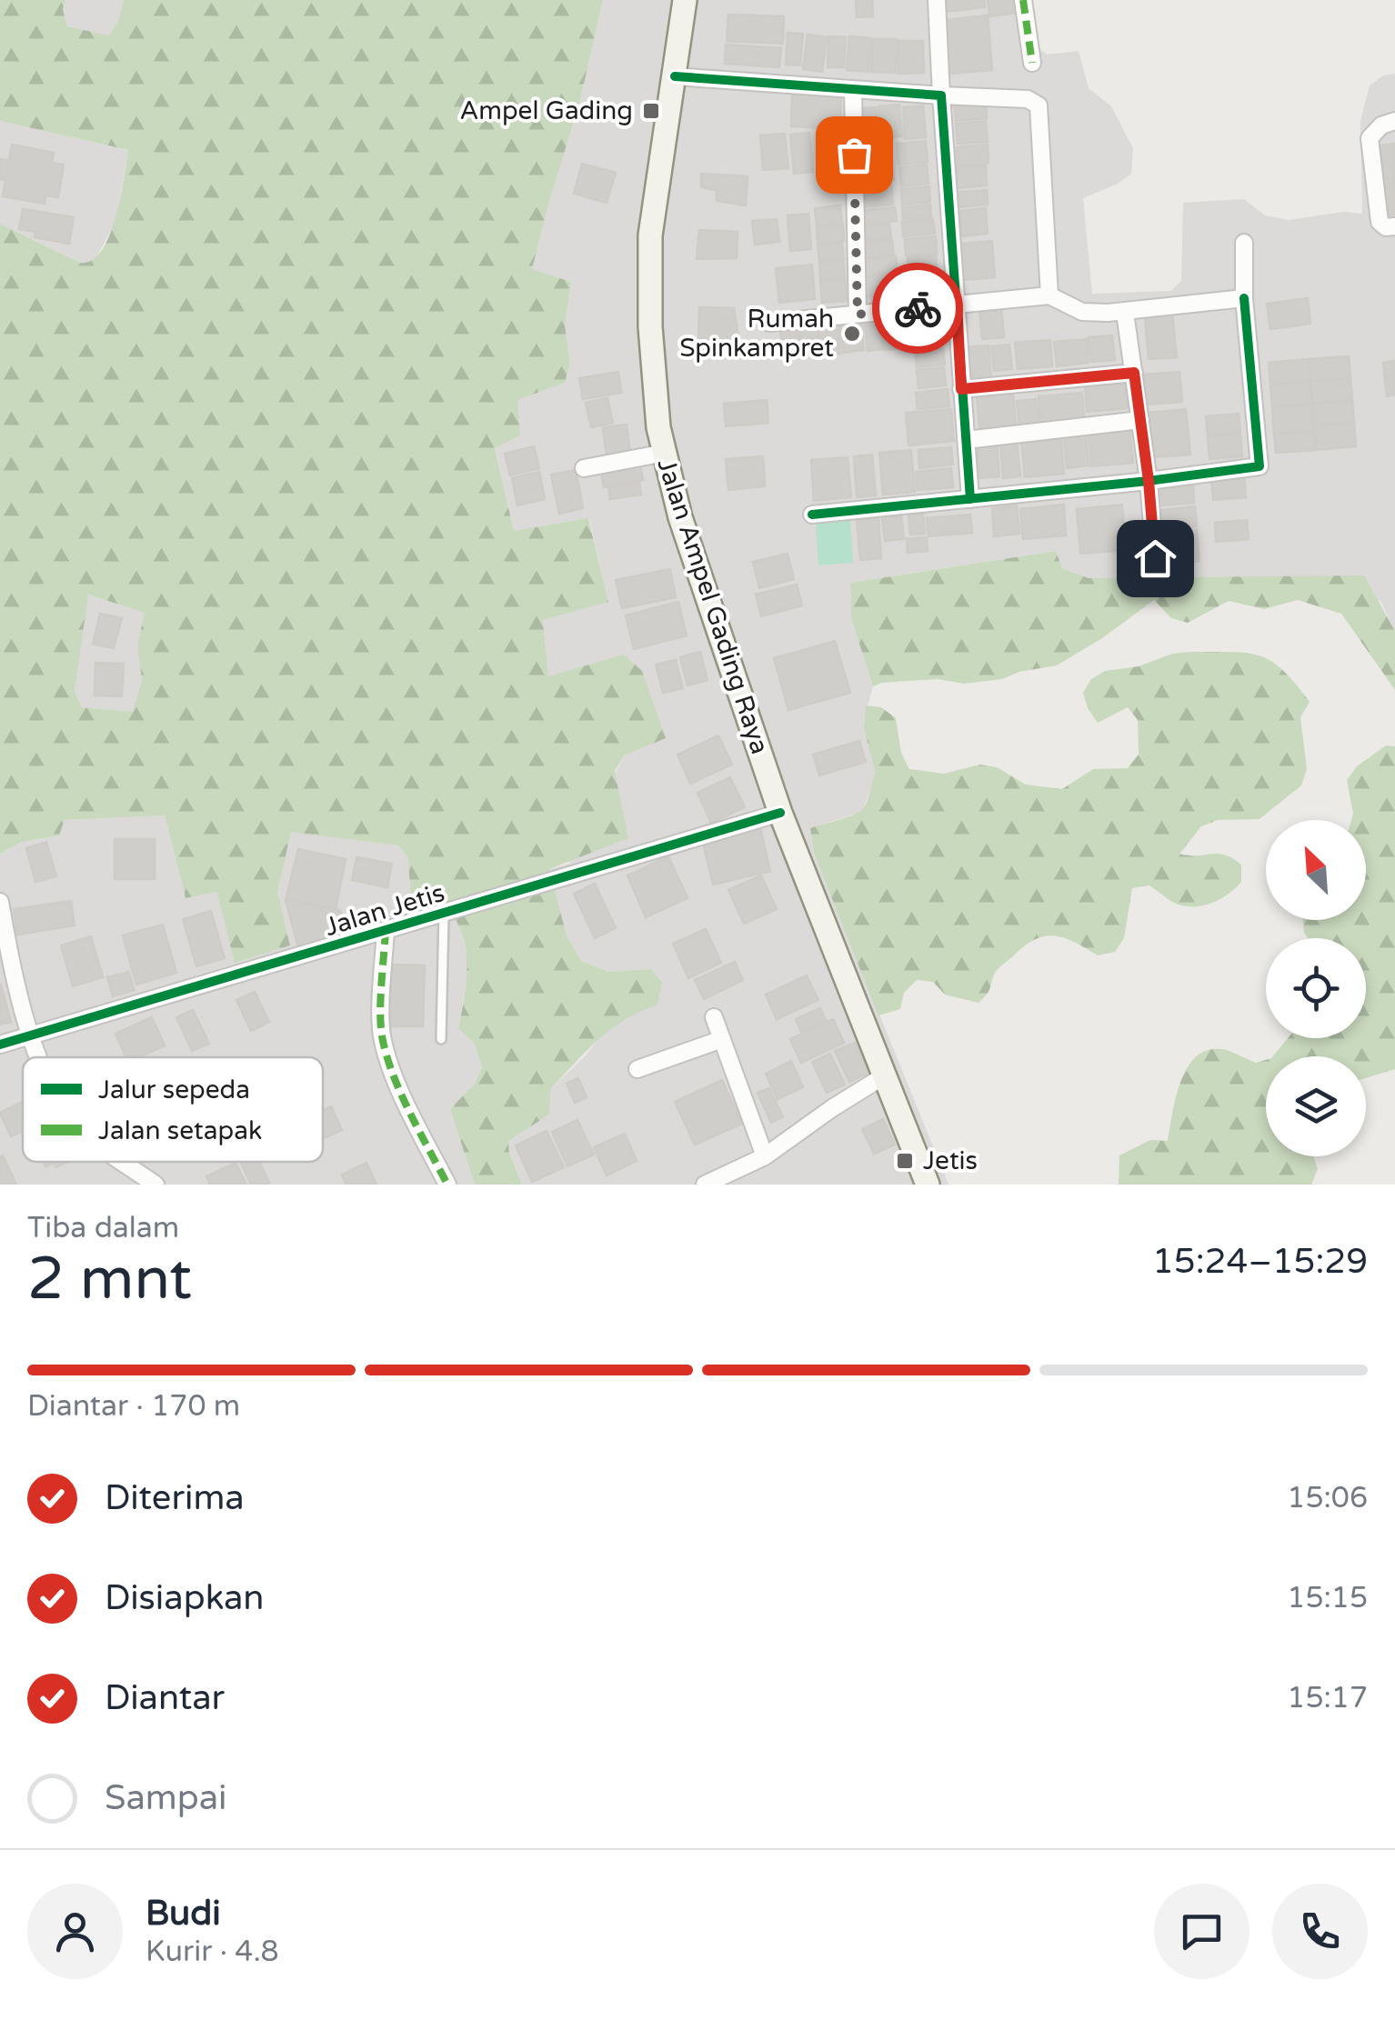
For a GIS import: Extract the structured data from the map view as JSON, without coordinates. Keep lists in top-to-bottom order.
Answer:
{
  "streets": {
    "main road": ["Jalan Ampel Gading Raya"],
    "street": ["Jalan Jetis"]
  },
  "crossings": [
    ["Jalan Ampel Gading Raya", "Jalan Jetis"]
  ],
  "places": {
    "transit": ["Ampel Gading", "Jetis"],
    "other": ["Rumah Spinkampret"]
  },
  "legend": ["Jalur sepeda", "Jalan setapak"],
  "north": "top left",
  "page": {
    "heading": ["2 mnt", "Tiba dalam", "15:24–15:29"],
    "panel": ["Budi", "Kurir · 4.8"],
    "bar": "Diantar · 170 m",
    "list": [
      ["Diterima", "15:06"],
      ["Disiapkan", "15:15"],
      ["Diantar", "15:17"],
      "Sampai"
    ]
  }
}
